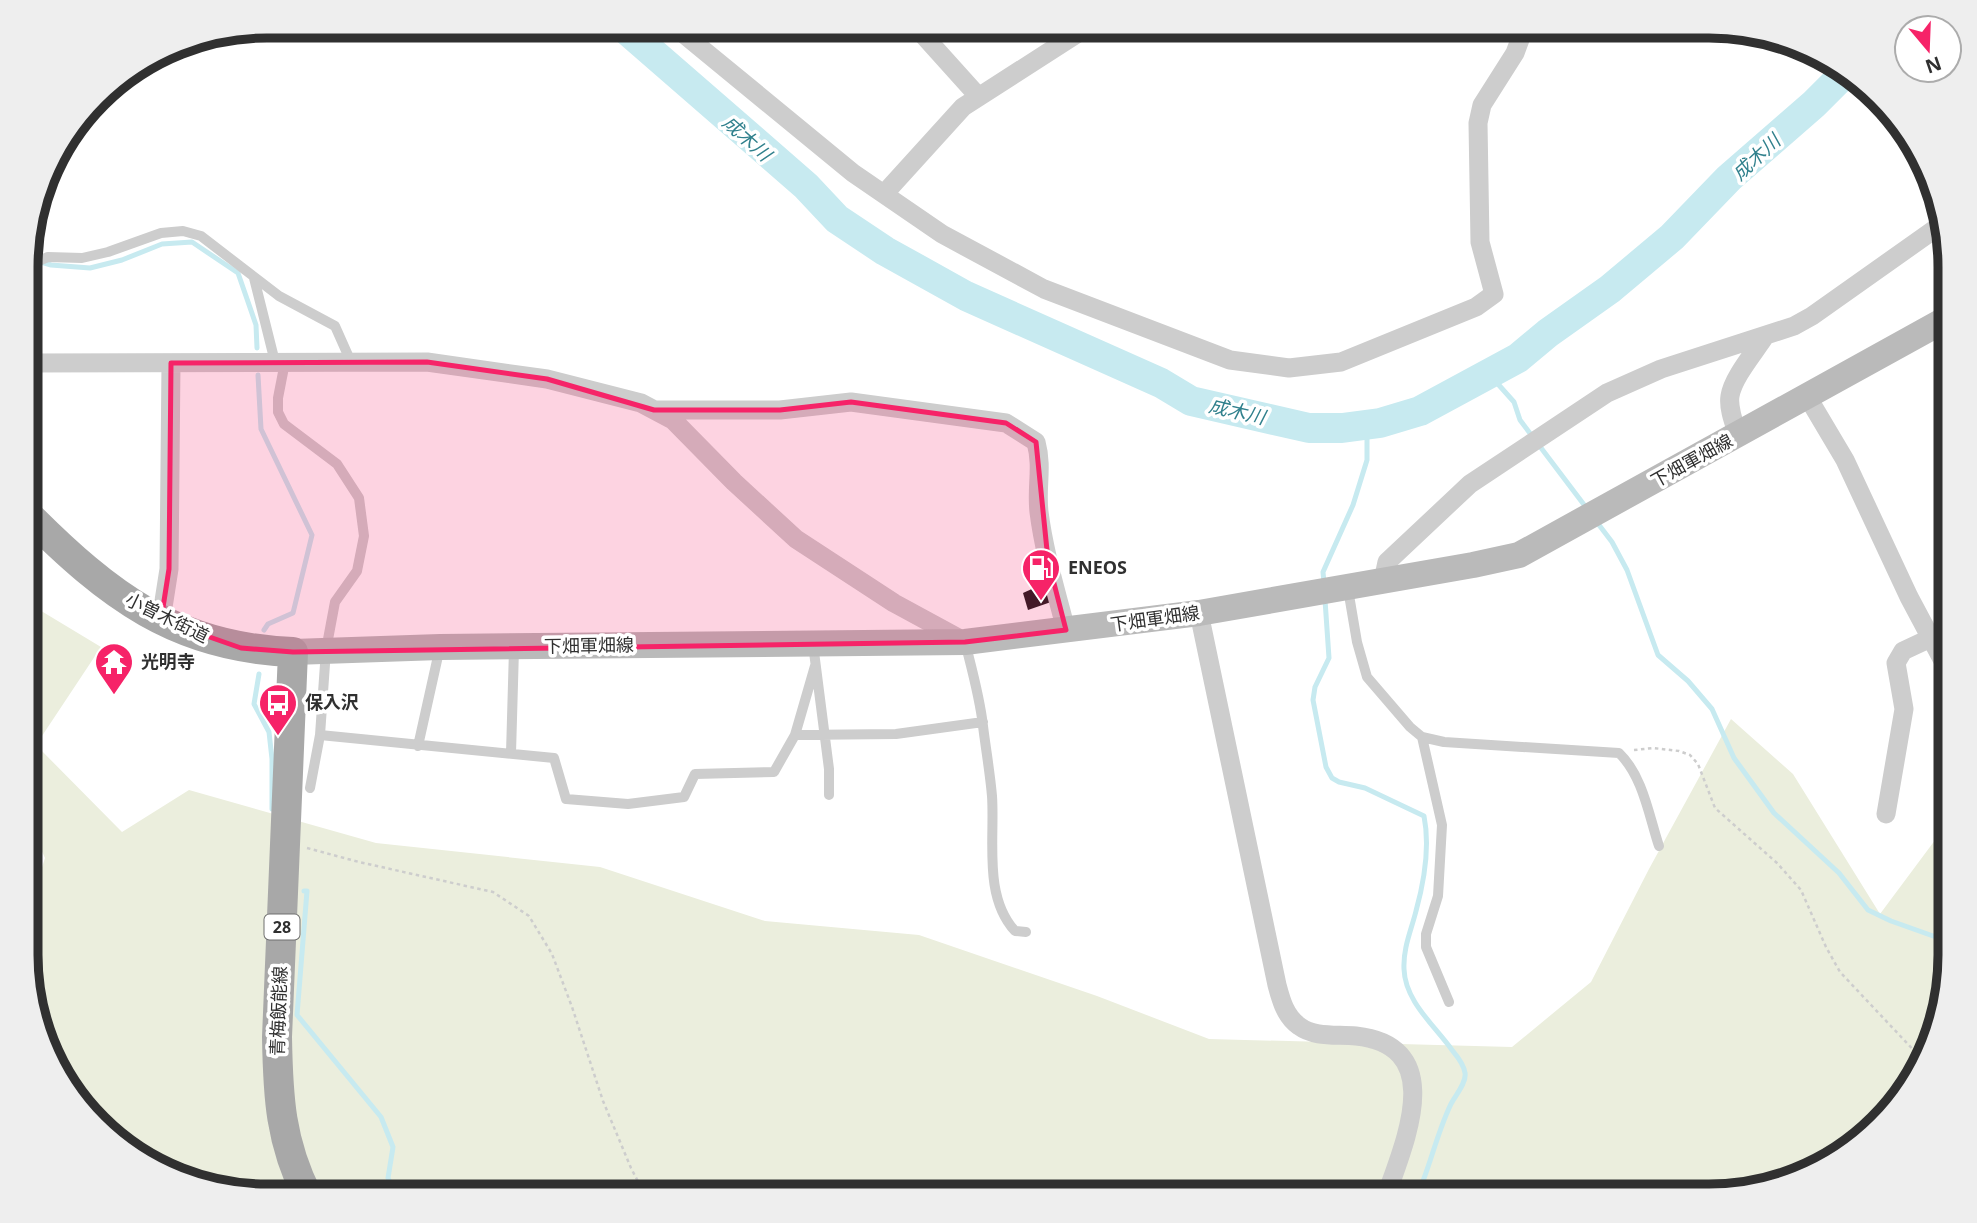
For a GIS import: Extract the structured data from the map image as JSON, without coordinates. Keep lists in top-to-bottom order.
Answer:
{
  "streets": {
    "main road": [
      "下畑軍畑線",
      "小曽木街道",
      "28",
      "青梅飯能線"
    ]
  },
  "crossings": [
    ["下畑軍畑線", "小曽木街道"],
    ["下畑軍畑線", "青梅飯能線"],
    ["小曽木街道", "青梅飯能線"]
  ],
  "water": ["成木川"],
  "places": {
    "fuel station": ["ENEOS"],
    "temple": ["光明寺"],
    "bus stop": ["保入沢"]
  },
  "north": "bottom"
}
